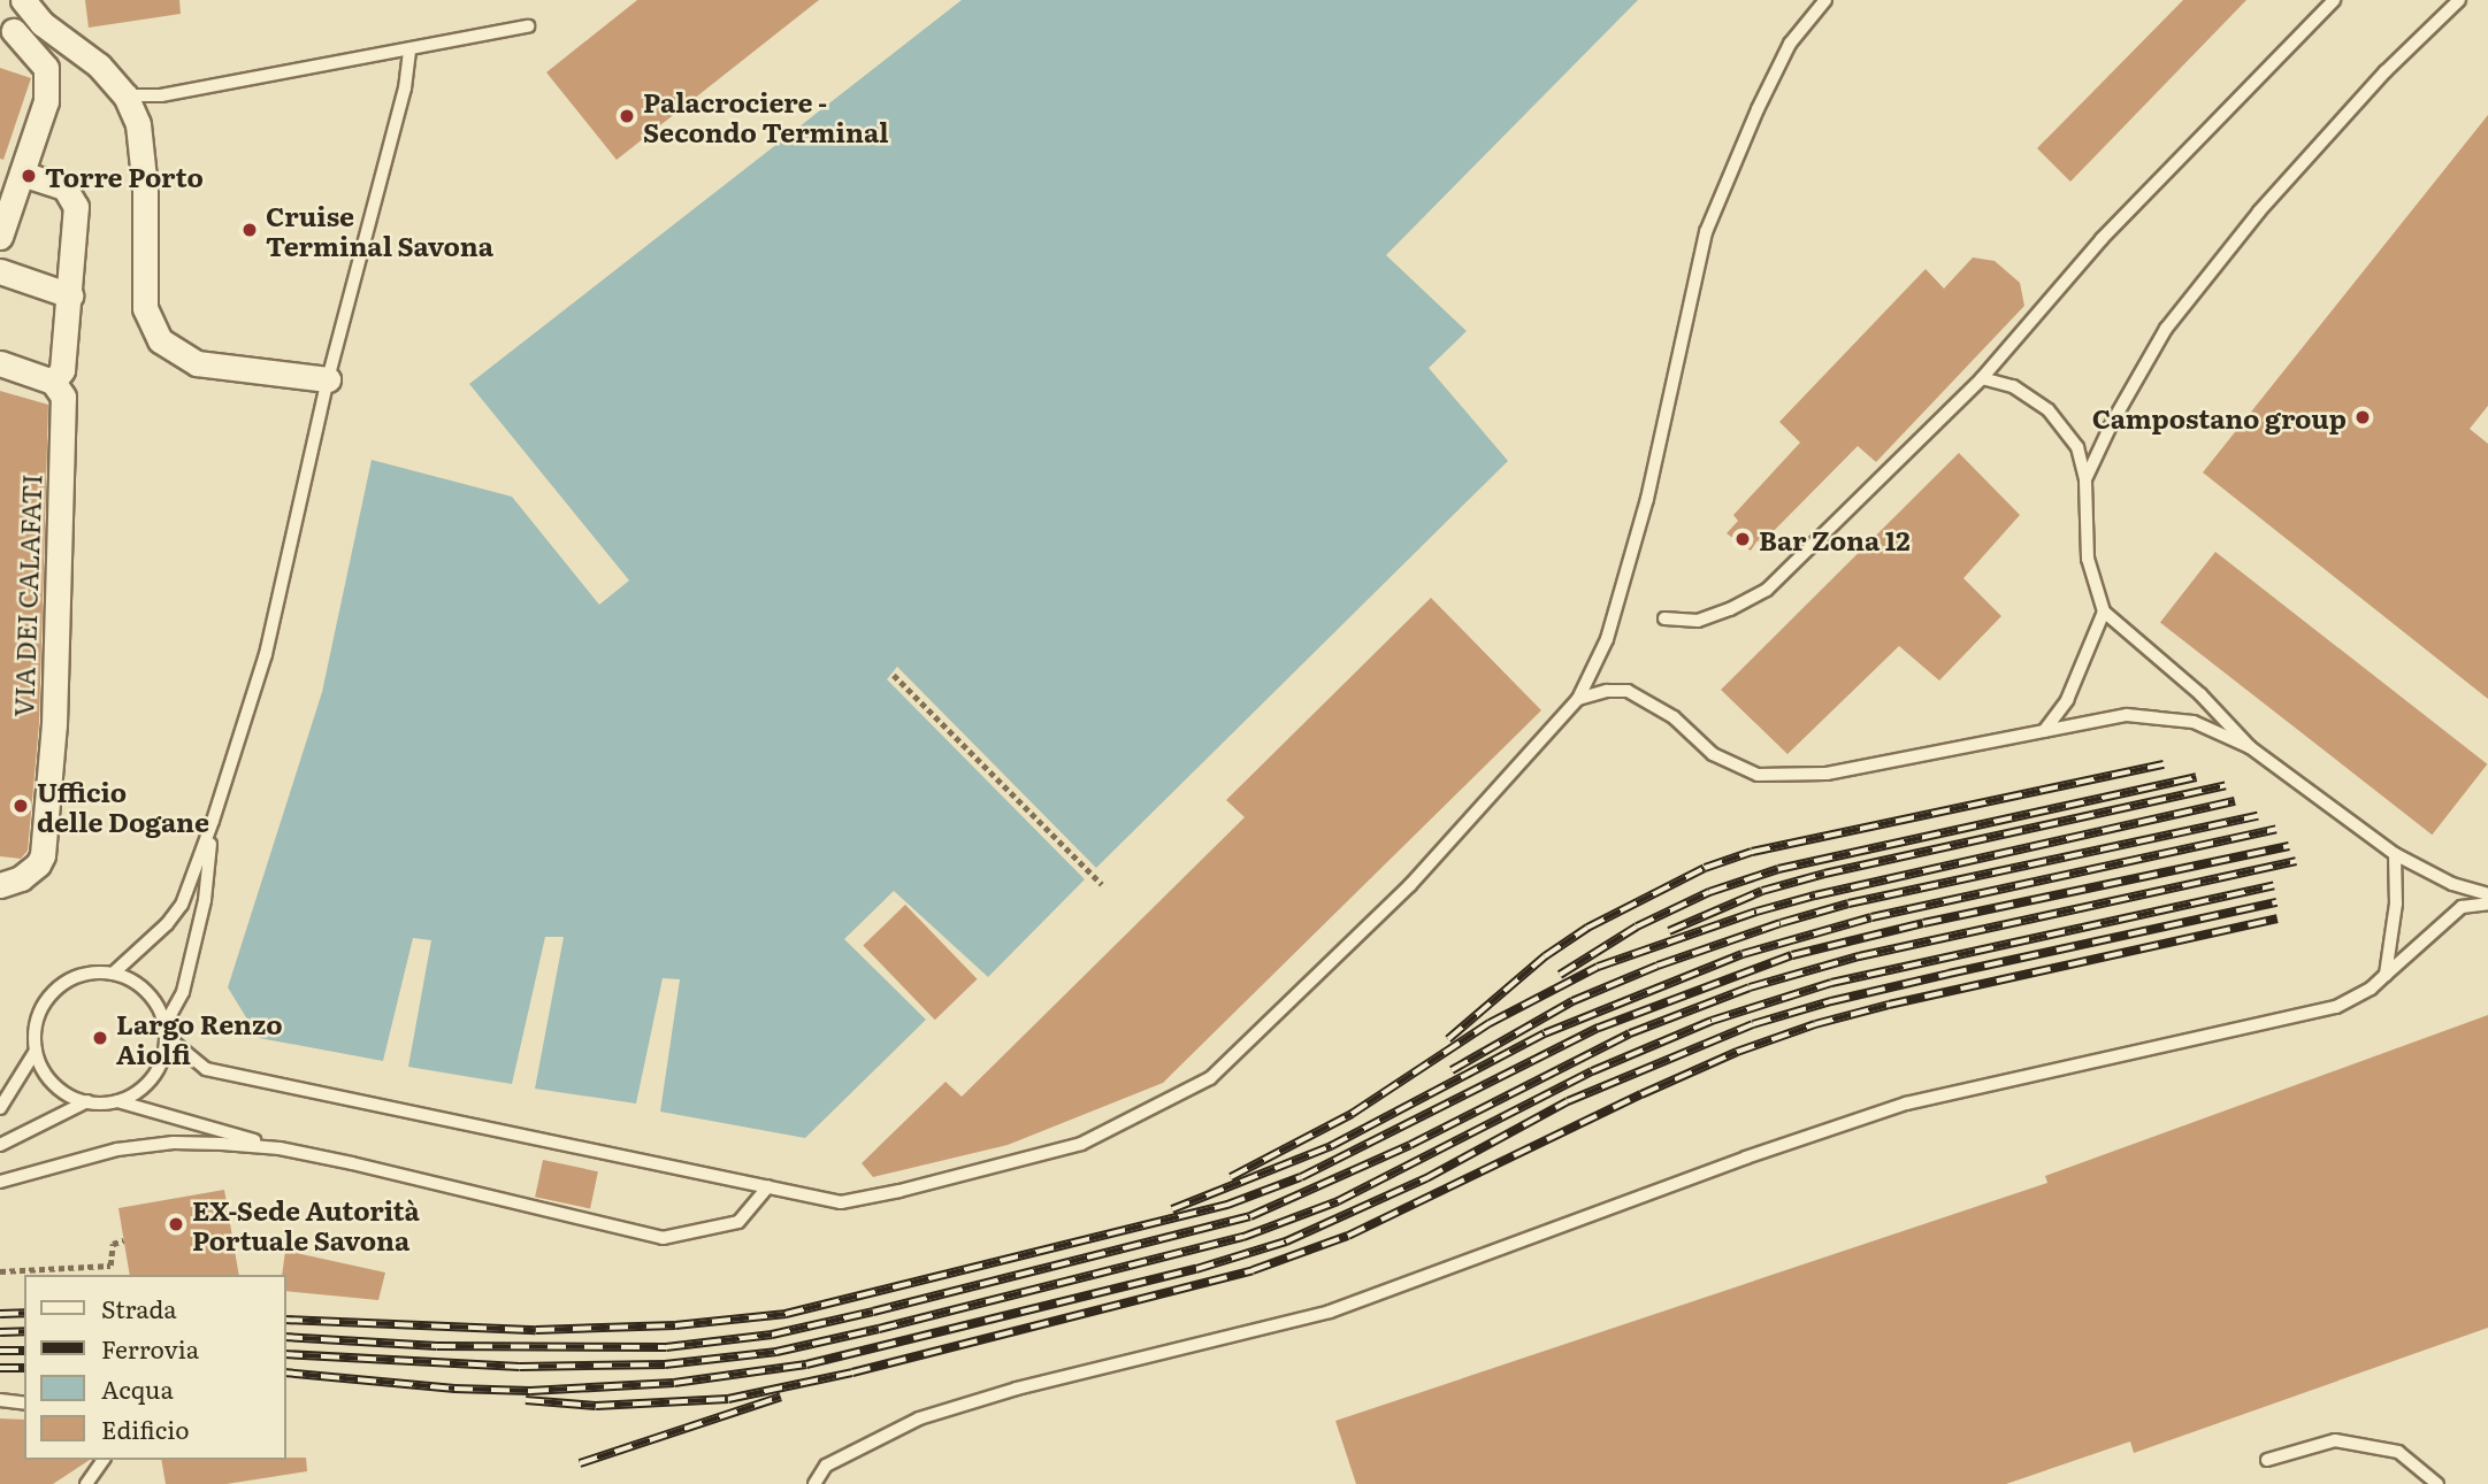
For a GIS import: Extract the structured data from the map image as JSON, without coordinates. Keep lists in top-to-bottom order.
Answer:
{
  "streets": {
    "street": ["VIA DEI CALAFATI"]
  },
  "places": [
    "Palacrociere - Secondo Terminal",
    "Torre Porto",
    "Cruise Terminal Savona",
    "Campostano group",
    "Bar Zona 12",
    "Ufficio delle Dogane",
    "Largo Renzo Aiolfi",
    "EX-Sede Autorità Portuale Savona"
  ],
  "legend": [
    "Strada",
    "Ferrovia",
    "Acqua",
    "Edificio"
  ]
}
